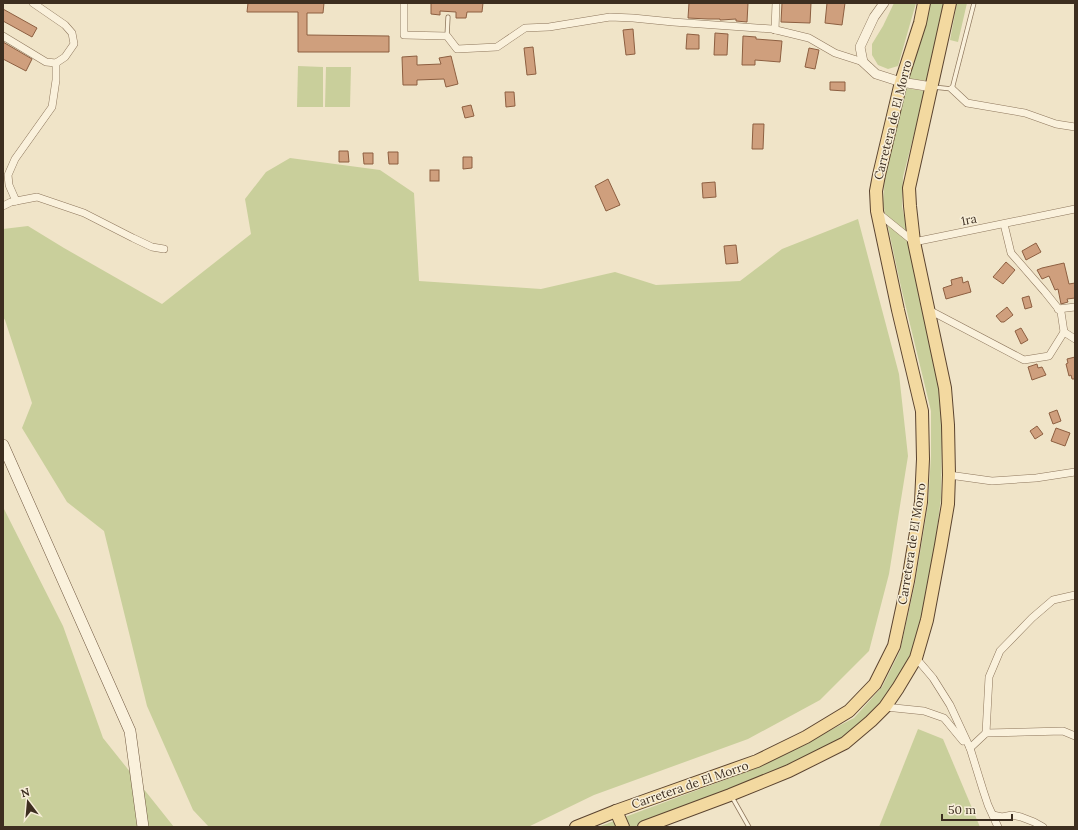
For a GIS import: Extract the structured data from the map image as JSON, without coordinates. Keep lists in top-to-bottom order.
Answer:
{
  "streets": {
    "main road": ["Carretera de El Morro"],
    "street": ["1ra"]
  },
  "crossings": [
    ["Carretera de El Morro", "1ra"]
  ],
  "scale_bar": "50 m",
  "north": "top"
}
